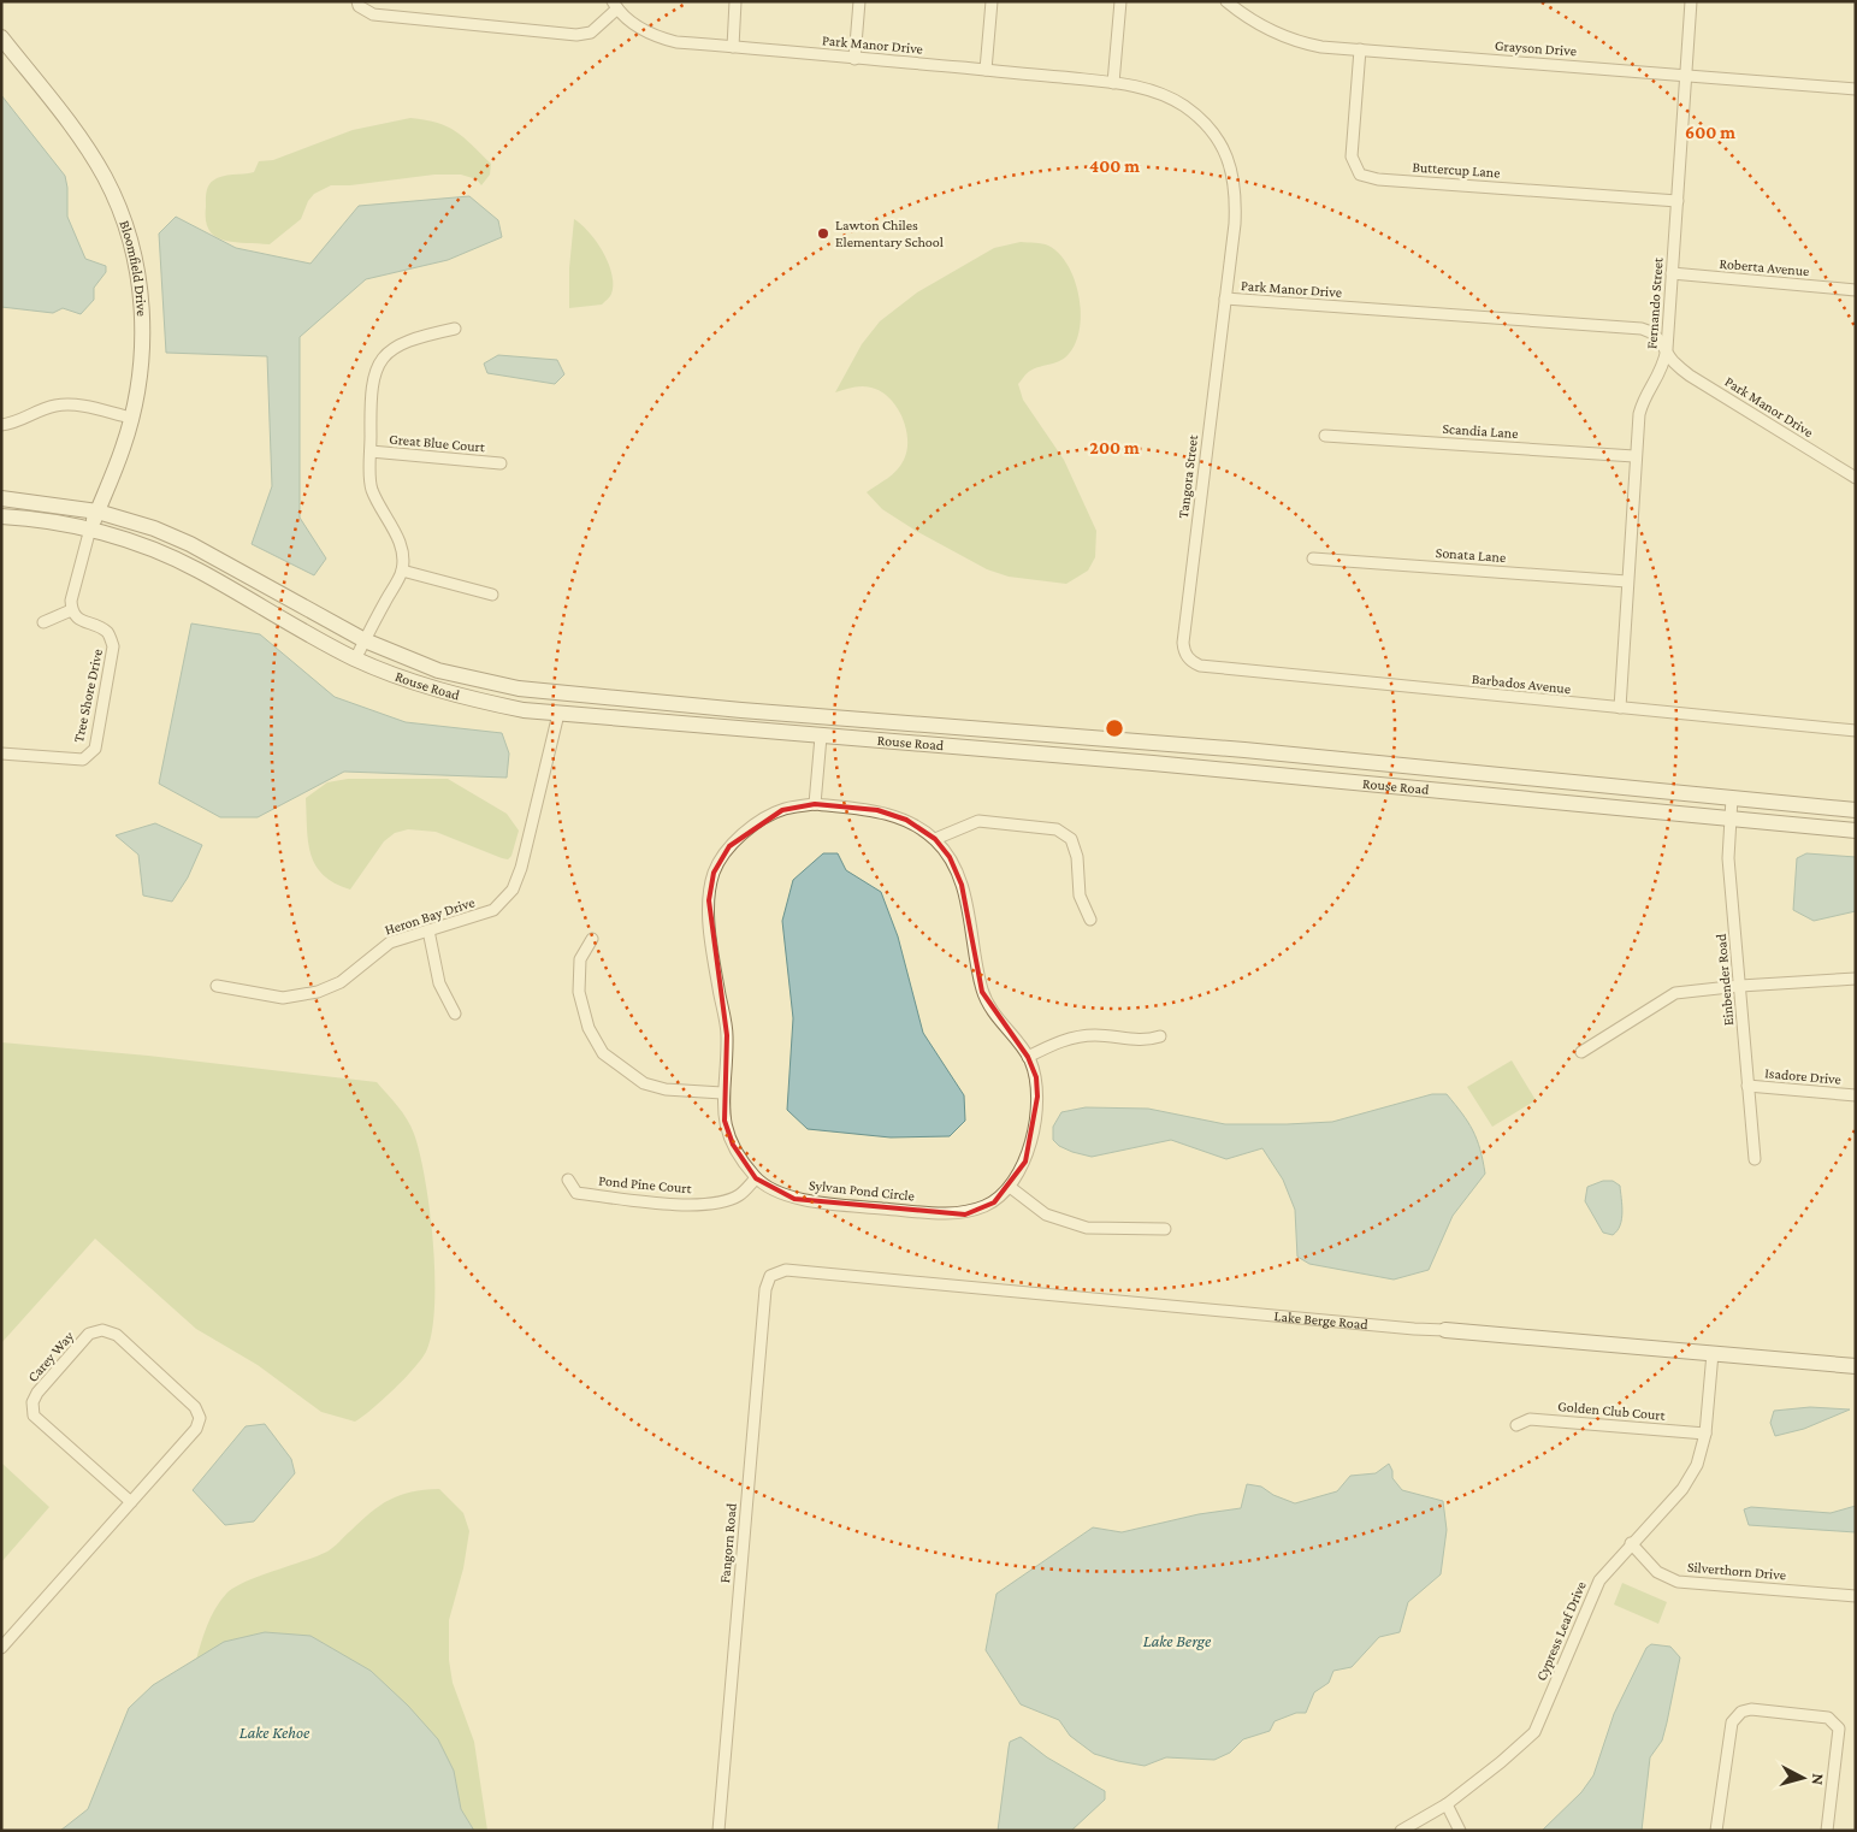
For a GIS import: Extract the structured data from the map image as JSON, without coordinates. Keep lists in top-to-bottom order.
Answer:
{
  "streets": {
    "street": [
      "Park Manor Drive",
      "Grayson Drive",
      "Buttercup Lane",
      "Roberta Avenue",
      "Bloomfield Drive",
      "Fernando Street",
      "Scandia Lane",
      "Great Blue Court",
      "Tangora Street",
      "Sonata Lane",
      "Barbados Avenue",
      "Rouse Road",
      "Tree Shore Drive",
      "Heron Bay Drive",
      "Einbender Road",
      "Isadore Drive",
      "Pond Pine Court",
      "Sylvan Pond Circle",
      "Lake Berge Road",
      "Carey Way",
      "Golden Club Court",
      "Fangorn Road",
      "Silverthorn Drive",
      "Cypress Leaf Drive"
    ]
  },
  "crossings": [
    ["Park Manor Drive", "Fernando Street"],
    ["Park Manor Drive", "Tangora Street"],
    ["Grayson Drive", "Buttercup Lane"],
    ["Grayson Drive", "Fernando Street"],
    ["Buttercup Lane", "Fernando Street"],
    ["Roberta Avenue", "Fernando Street"],
    ["Bloomfield Drive", "Rouse Road"],
    ["Fernando Street", "Scandia Lane"],
    ["Fernando Street", "Sonata Lane"],
    ["Fernando Street", "Barbados Avenue"],
    ["Tangora Street", "Barbados Avenue"],
    ["Rouse Road", "Heron Bay Drive"],
    ["Rouse Road", "Einbender Road"],
    ["Einbender Road", "Isadore Drive"],
    ["Pond Pine Court", "Sylvan Pond Circle"],
    ["Lake Berge Road", "Fangorn Road"],
    ["Lake Berge Road", "Cypress Leaf Drive"],
    ["Golden Club Court", "Cypress Leaf Drive"],
    ["Silverthorn Drive", "Cypress Leaf Drive"]
  ],
  "water": ["Lake Berge", "Lake Kehoe"],
  "places": ["Lawton Chiles Elementary School"],
  "north": "right",
  "rings": ["600 m", "400 m", "200 m"]
}
